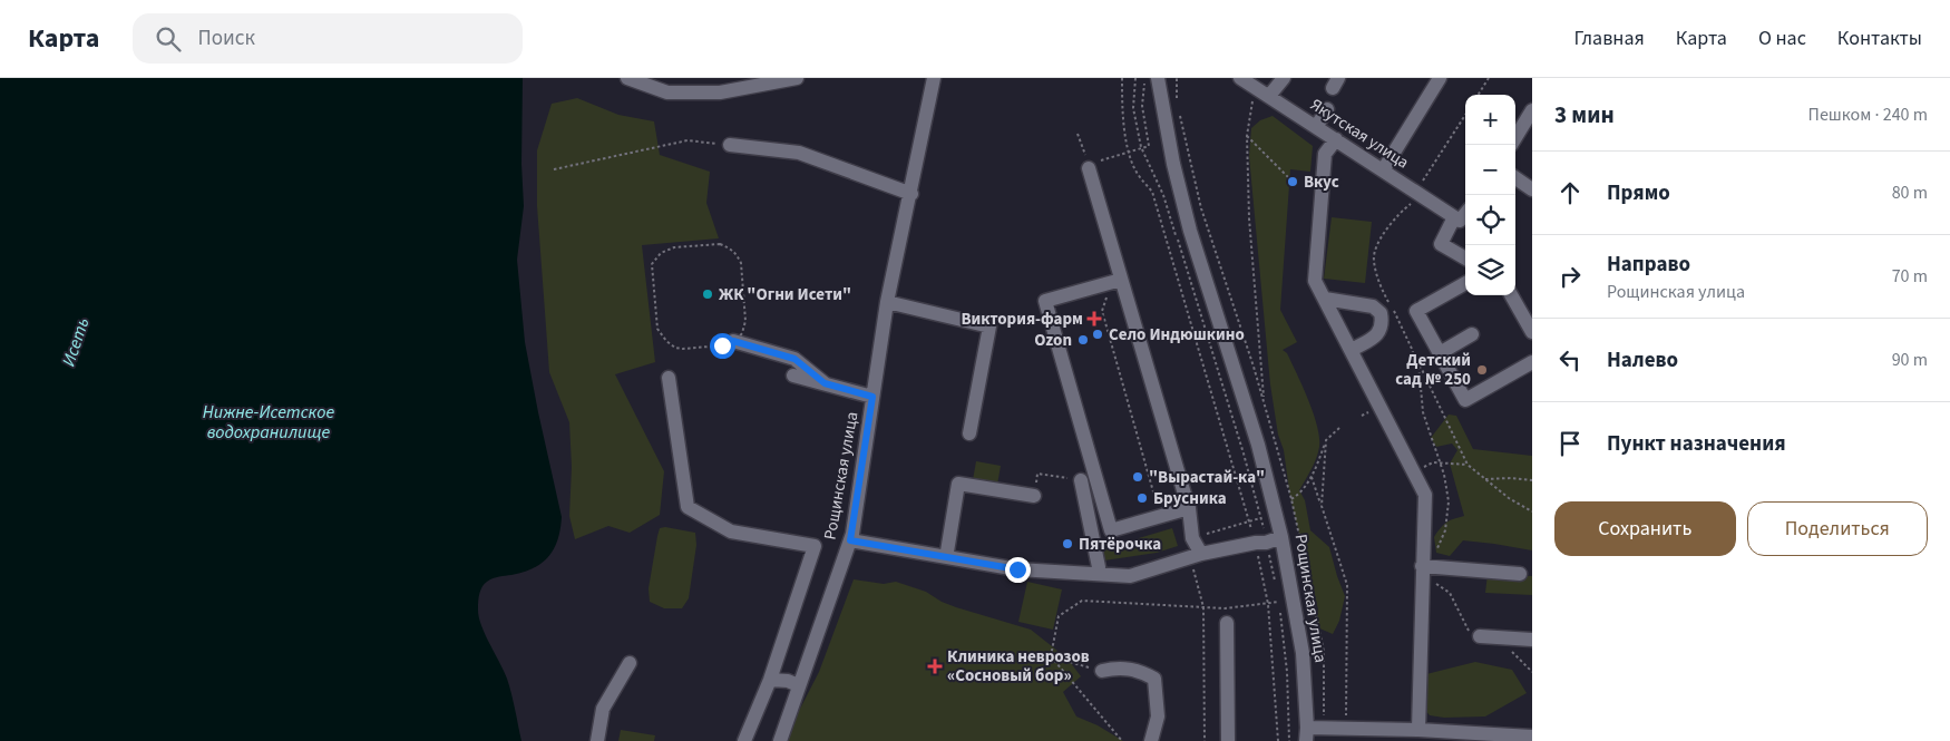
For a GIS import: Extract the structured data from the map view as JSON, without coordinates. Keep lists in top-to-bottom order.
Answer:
{
  "streets": {
    "street": ["Якутская улица", "Рощинская улица"]
  },
  "water": ["Исеть", "Нижне-Исетское водохранилище"],
  "places": {
    "other": [
      "Вкус",
      "ЖК \"Огни Исети\"",
      "Село Индюшкино",
      "Ozon",
      "Детский сад № 250",
      "\"Вырастай-ка\"",
      "Брусника",
      "Пятёрочка"
    ],
    "health": ["Виктория-фарм", "Клиника неврозов «Сосновый бор»"]
  },
  "page": {
    "header": "Карта",
    "search": "Поиск",
    "nav": [
      "Главная",
      "Карта",
      "О нас",
      "Контакты"
    ],
    "heading": ["3 мин", "Пешком · 240 m"],
    "map_buttons": ["+", "−"],
    "list": [
      ["Прямо", "80 m"],
      ["Направо", "Рощинская улица", "70 m"],
      ["Налево", "90 m"],
      "Пункт назначения"
    ],
    "buttons": ["Сохранить", "Поделиться"]
  }
}
